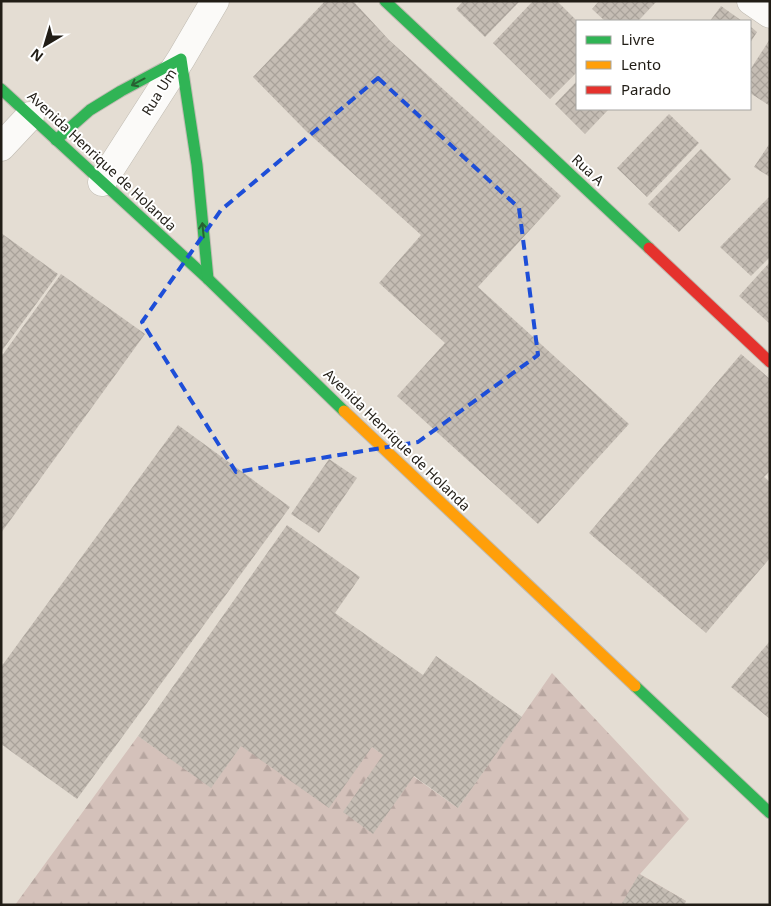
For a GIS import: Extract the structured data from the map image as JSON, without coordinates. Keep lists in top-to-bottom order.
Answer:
{
  "streets": {
    "main road": ["Avenida Henrique de Holanda", "Rua A"],
    "street": ["Rua Um"]
  },
  "crossings": [
    ["Rua Um", "Avenida Henrique de Holanda"]
  ],
  "legend": ["Livre", "Lento", "Parado"],
  "north": "bottom left"
}
